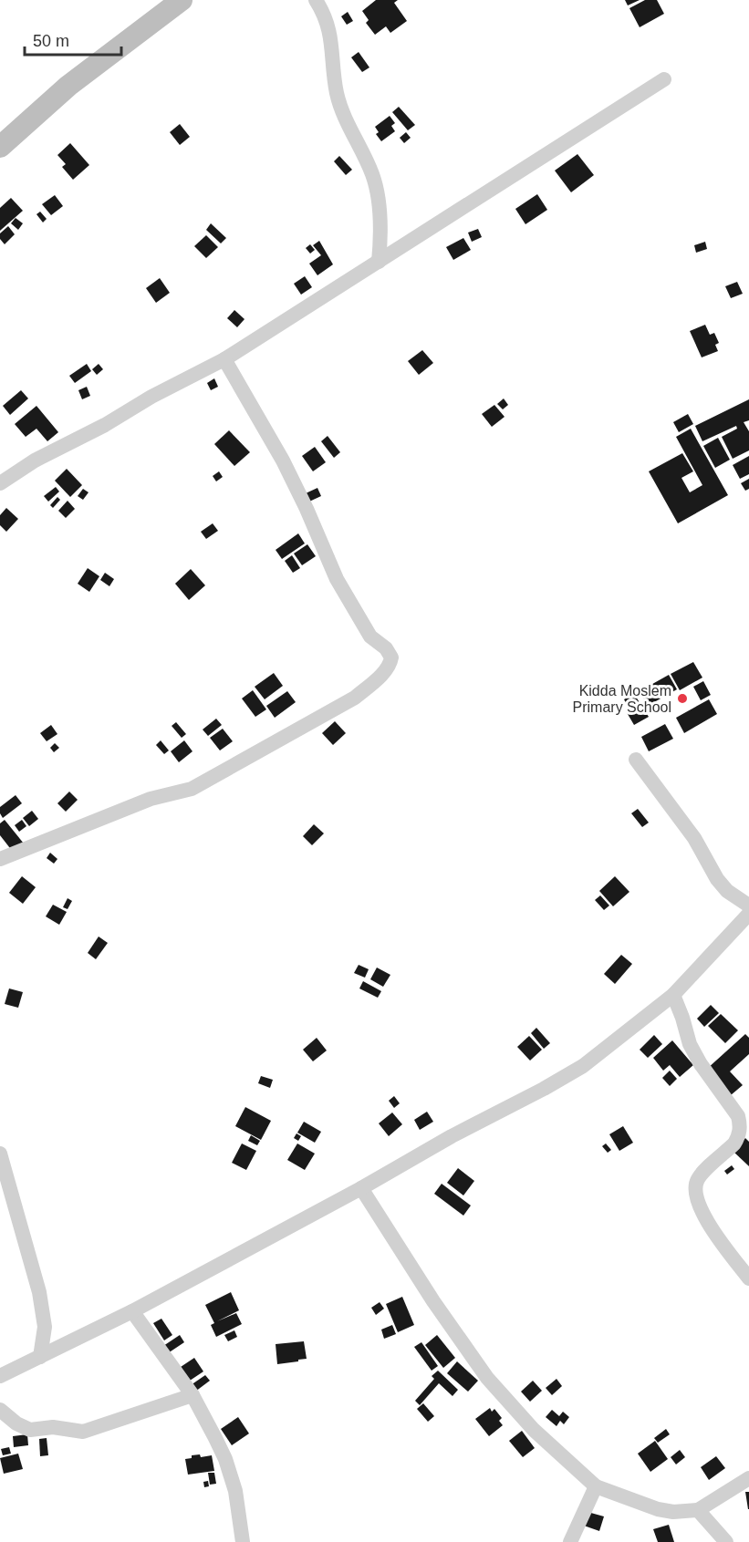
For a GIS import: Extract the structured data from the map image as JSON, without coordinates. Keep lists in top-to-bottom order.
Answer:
{
  "places": ["Kidda Moslem Primary School"],
  "scale_bar": "50 m"
}
